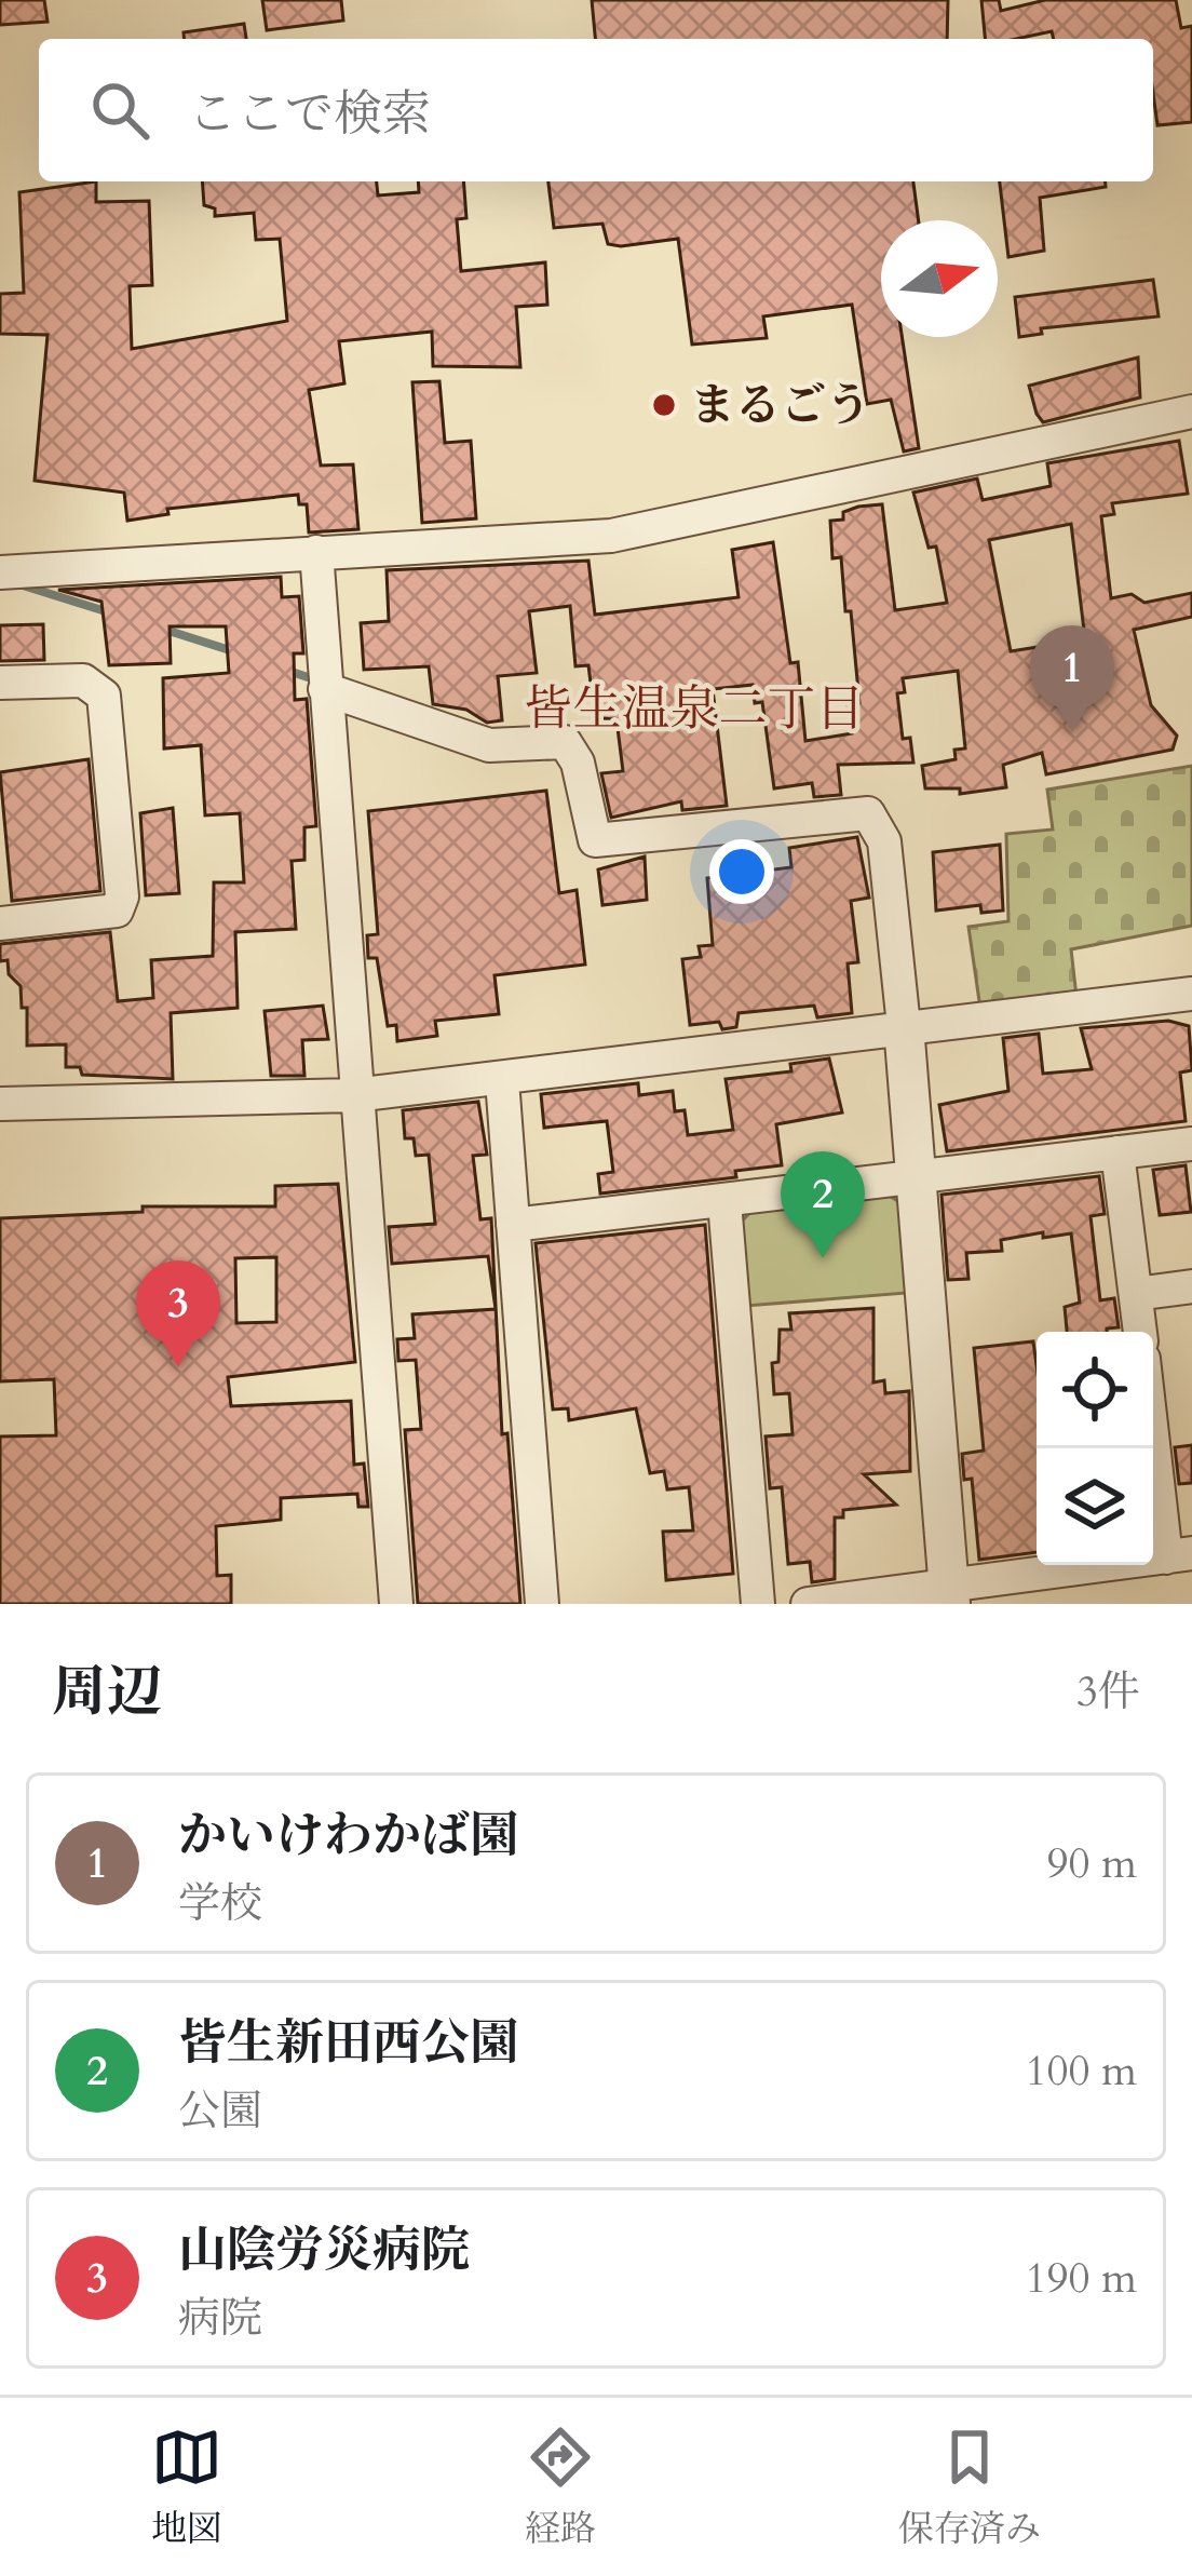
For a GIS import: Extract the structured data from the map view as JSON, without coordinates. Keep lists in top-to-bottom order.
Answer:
{
  "districts": ["皆生温泉二丁目"],
  "places": ["まるごう"],
  "north": "right",
  "page": {
    "search": "ここで検索",
    "pins": ["1", "2", "3"],
    "heading": ["周辺", "3件"],
    "list": [
      {
        "mark": "1",
        "name": "かいけわかば園",
        "note": "学校",
        "value": "90 m"
      },
      {
        "mark": "2",
        "name": "皆生新田西公園",
        "note": "公園",
        "value": "100 m"
      },
      {
        "mark": "3",
        "name": "山陰労災病院",
        "note": "病院",
        "value": "190 m"
      }
    ],
    "nav": ["地図", "経路", "保存済み"]
  }
}
